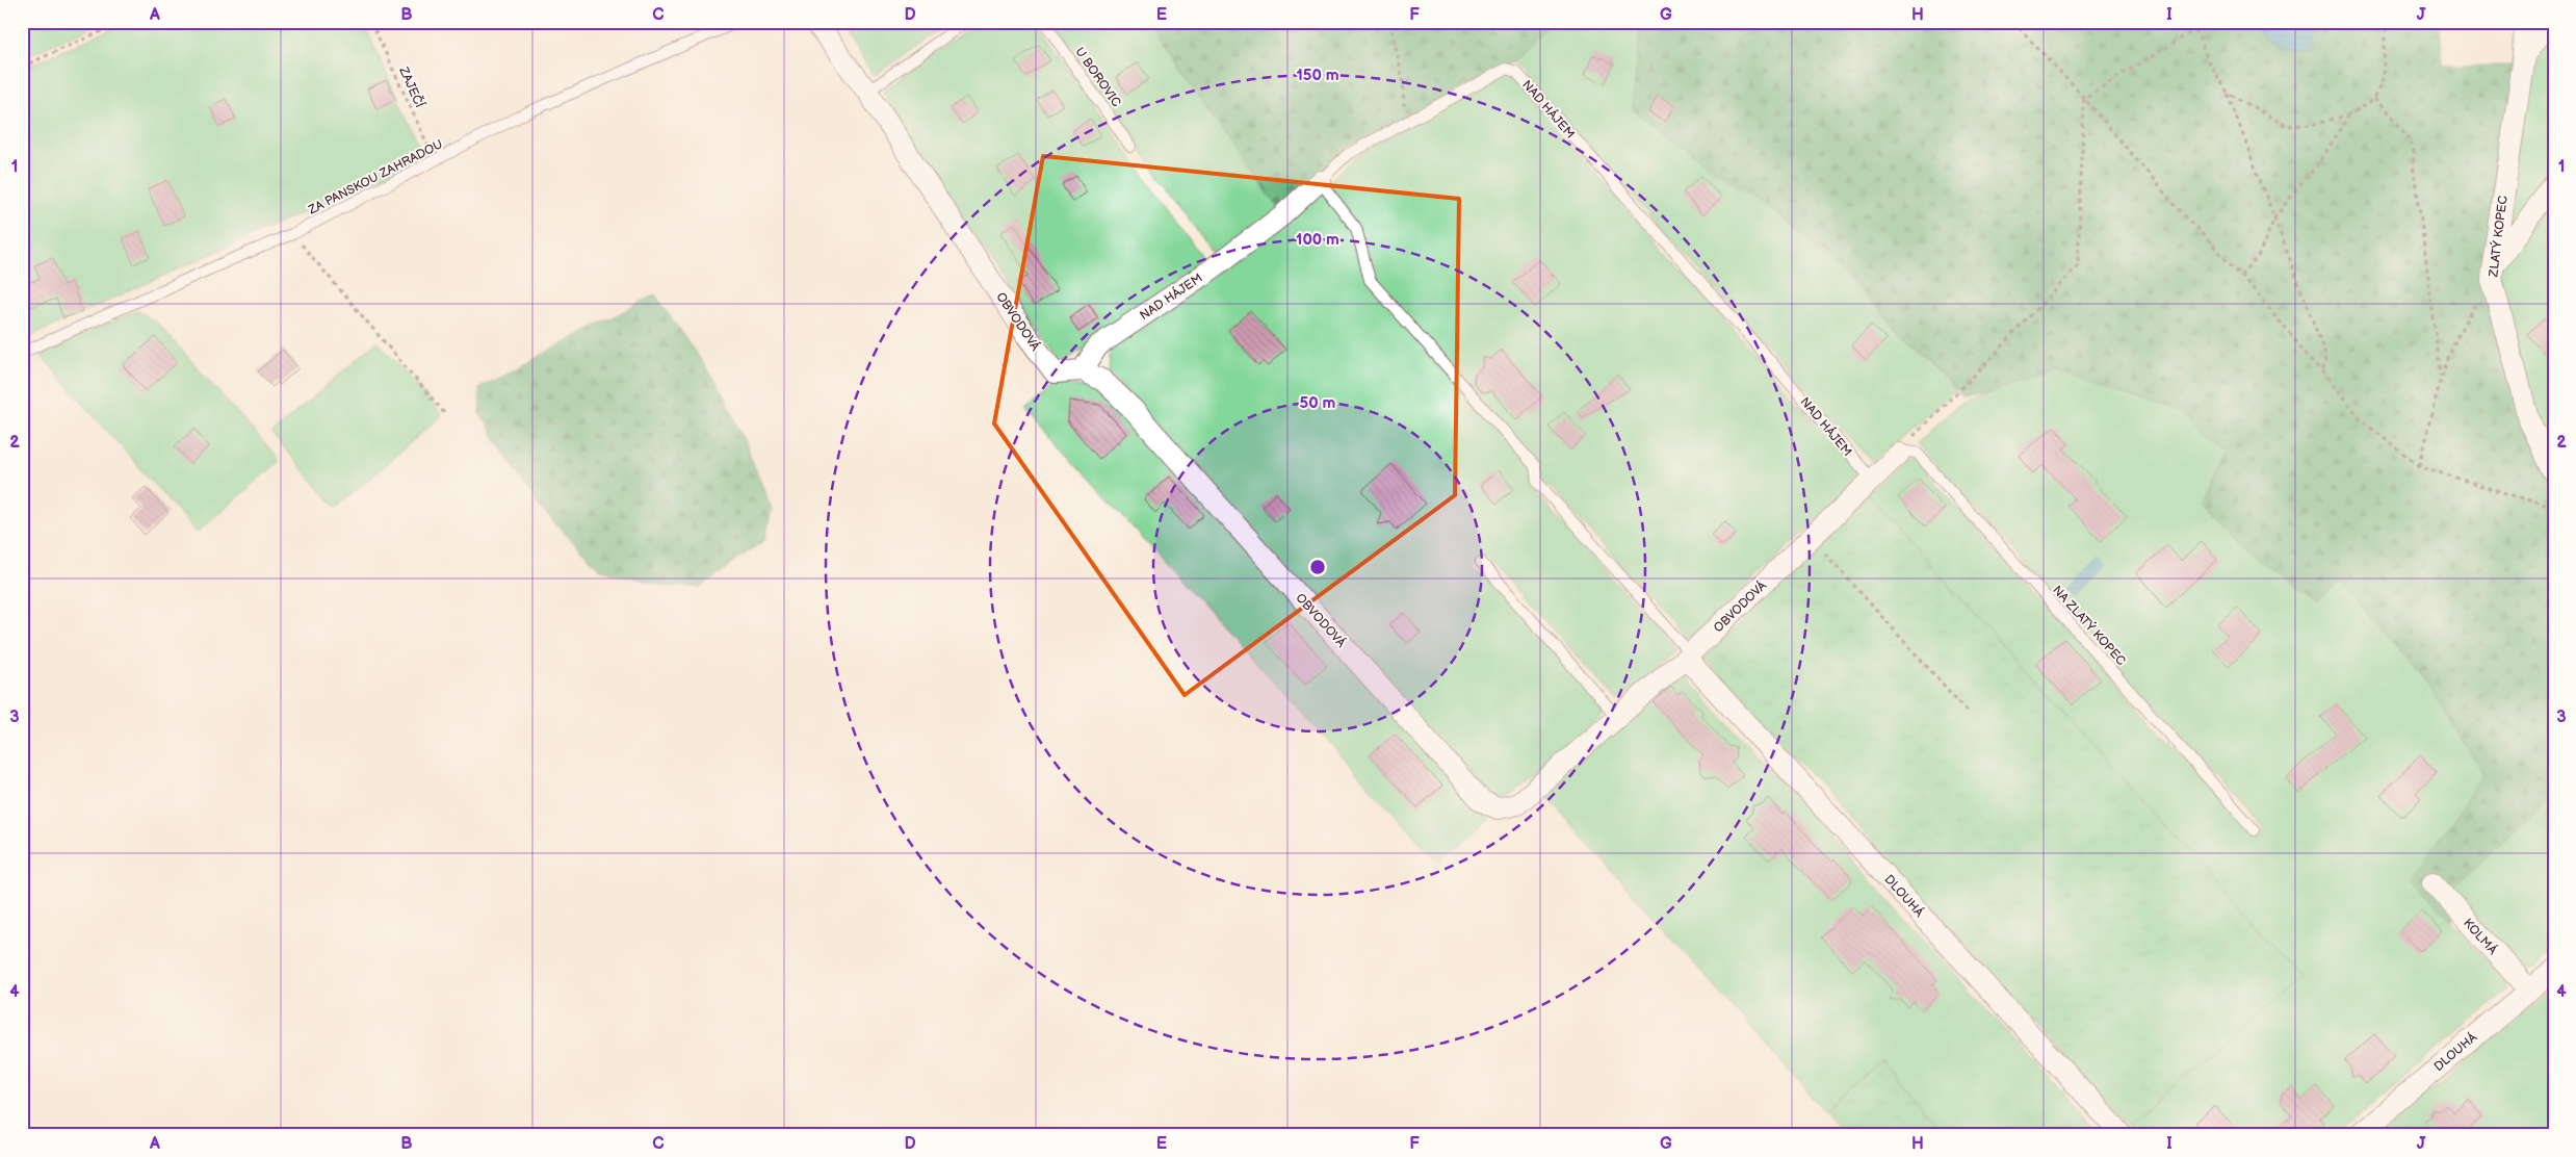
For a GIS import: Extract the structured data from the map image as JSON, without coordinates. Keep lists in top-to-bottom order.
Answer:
{
  "streets": {
    "street": [
      "NAD HÁJEM",
      "ZLATÝ KOPEC",
      "OBVODOVÁ",
      "DLOUHÁ",
      "KOLMÁ"
    ],
    "lane": ["U BOROVIC", "ZA PANSKOU ZAHRADOU", "NA ZLATÝ KOPEC"],
    "path": ["ZAJEČÍ"]
  },
  "crossings": [
    ["ZAJEČÍ", "ZA PANSKOU ZAHRADOU"],
    ["NAD HÁJEM", "OBVODOVÁ"],
    ["OBVODOVÁ", "NA ZLATÝ KOPEC"],
    ["OBVODOVÁ", "DLOUHÁ"],
    ["DLOUHÁ", "KOLMÁ"]
  ],
  "grid": {
    "columns": [
      "A",
      "B",
      "C",
      "D",
      "E",
      "F",
      "G",
      "H",
      "I",
      "J"
    ],
    "rows": [
      "1",
      "2",
      "3",
      "4"
    ]
  },
  "rings": ["150 m", "100 m", "50 m"]
}
